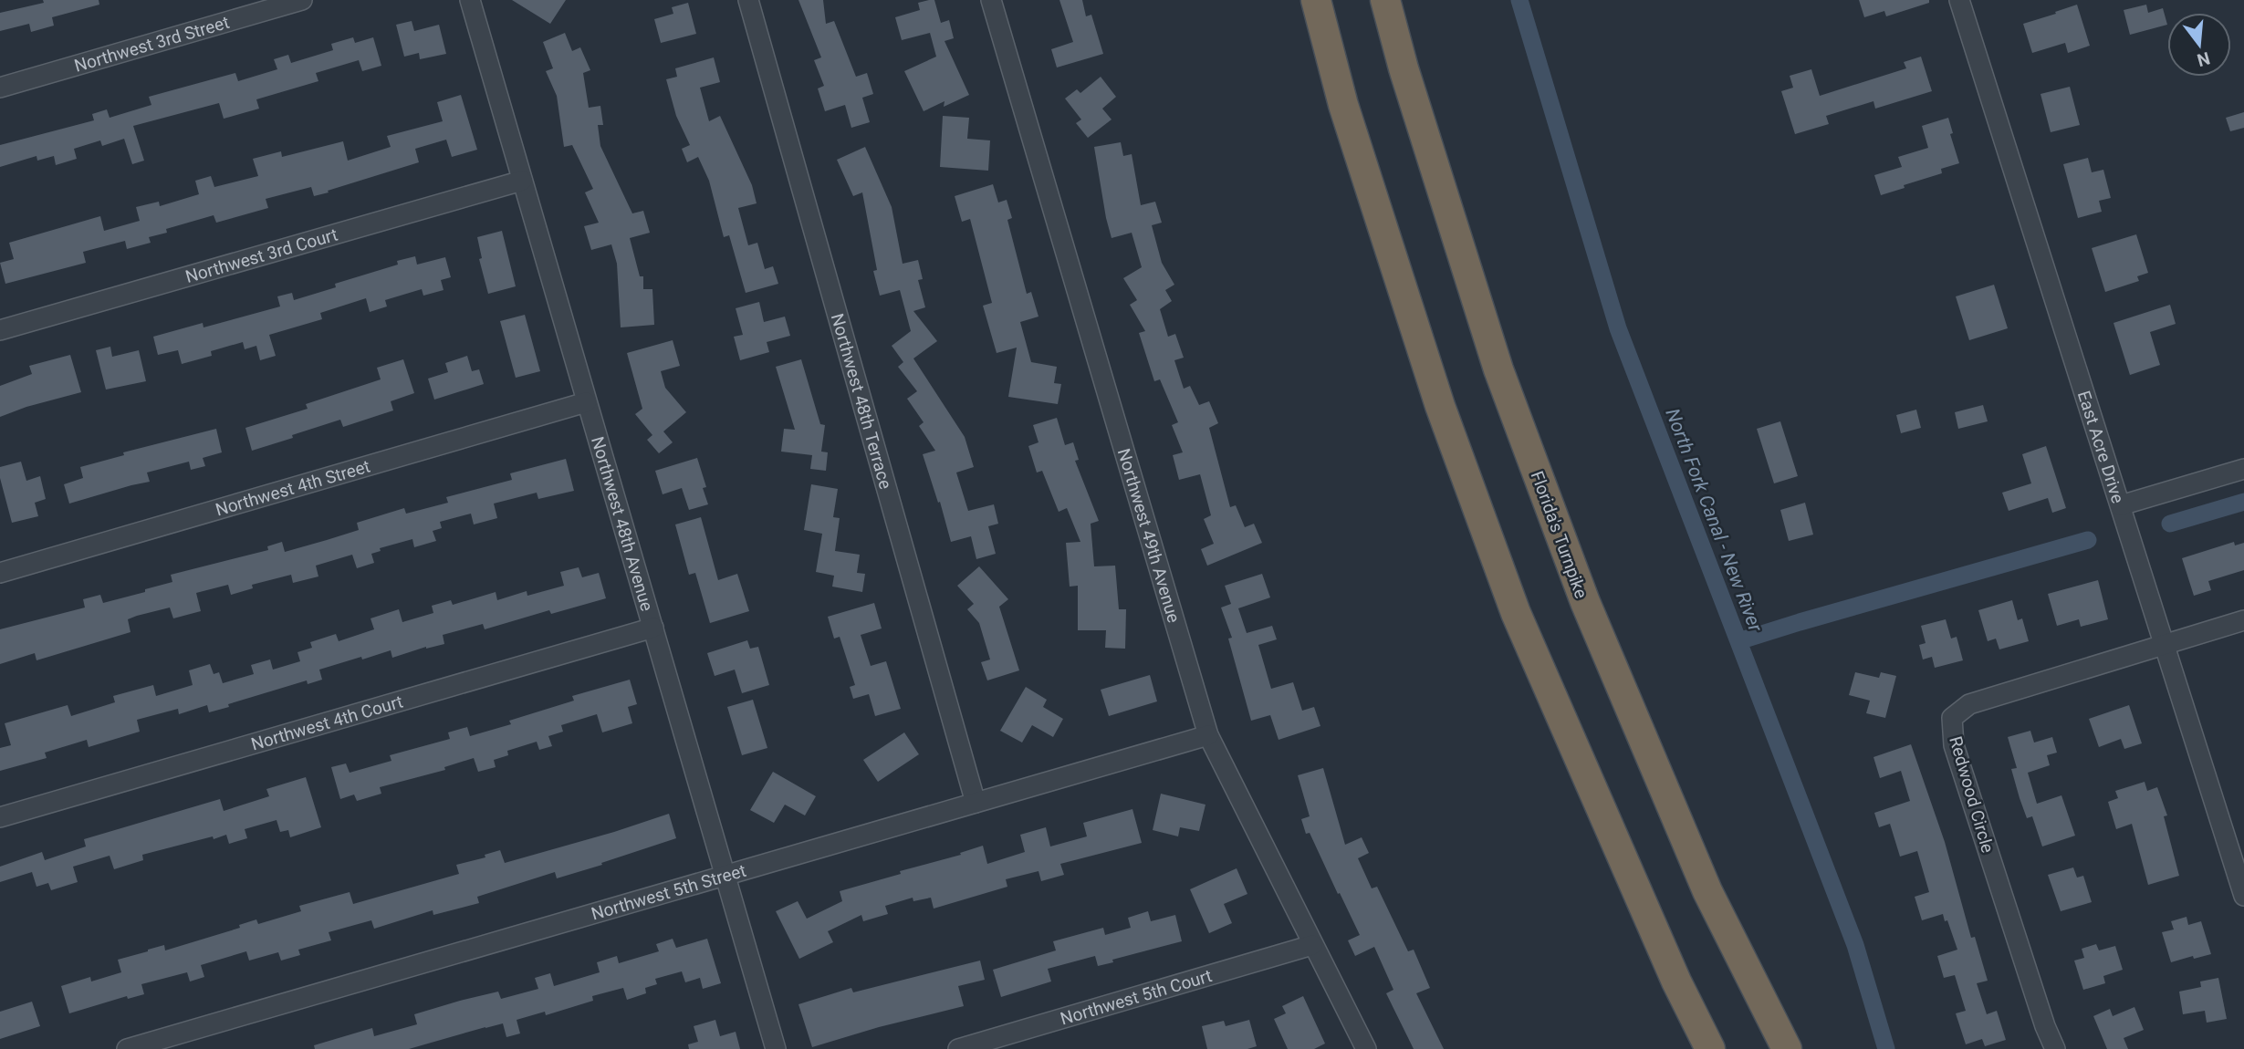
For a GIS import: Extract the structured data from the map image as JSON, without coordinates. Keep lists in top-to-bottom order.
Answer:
{
  "streets": {
    "highway": ["Florida's Turnpike"],
    "street": [
      "Northwest 3rd Street",
      "Northwest 3rd Court",
      "Northwest 48th Terrace",
      "East Acre Drive",
      "Northwest 4th Street",
      "Northwest 48th Avenue",
      "Northwest 49th Avenue",
      "Northwest 4th Court",
      "Redwood Circle",
      "Northwest 5th Street",
      "Northwest 5th Court"
    ]
  },
  "crossings": [
    ["Northwest 3rd Court", "Northwest 48th Avenue"],
    ["Northwest 48th Terrace", "Northwest 5th Street"],
    ["East Acre Drive", "Redwood Circle"],
    ["Northwest 4th Street", "Northwest 48th Avenue"],
    ["Northwest 48th Avenue", "Northwest 4th Court"],
    ["Northwest 48th Avenue", "Northwest 5th Street"],
    ["Northwest 49th Avenue", "Northwest 5th Street"],
    ["Northwest 49th Avenue", "Northwest 5th Court"]
  ],
  "water": ["North Fork Canal - New River"],
  "north": "bottom"
}
